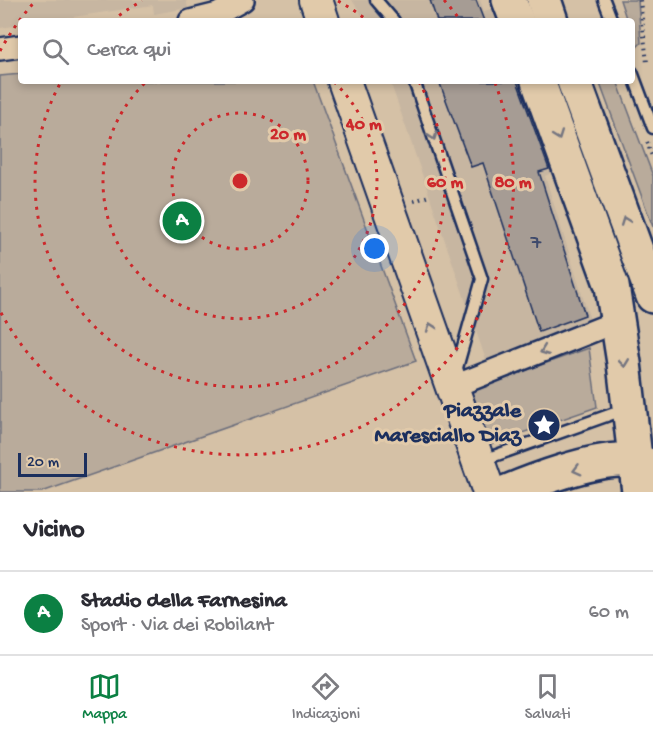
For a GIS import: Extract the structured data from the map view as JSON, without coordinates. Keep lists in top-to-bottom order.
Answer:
{
  "places": {
    "place": ["Piazzale Maresciallo Diaz"]
  },
  "house_numbers": ["7"],
  "scale_bar": "20 m",
  "page": {
    "search": "Cerca qui",
    "pins": "A",
    "scale": "20 m",
    "heading": "Vicino",
    "list": [
      {
        "mark": "A",
        "name": "Stadio della Farnesina",
        "note": "Sport · Via dei Robilant",
        "value": "60 m"
      }
    ],
    "nav": ["Mappa", "Indicazioni", "Salvati"]
  },
  "rings": [
    "40 m",
    "20 m",
    "60 m",
    "80 m"
  ]
}
